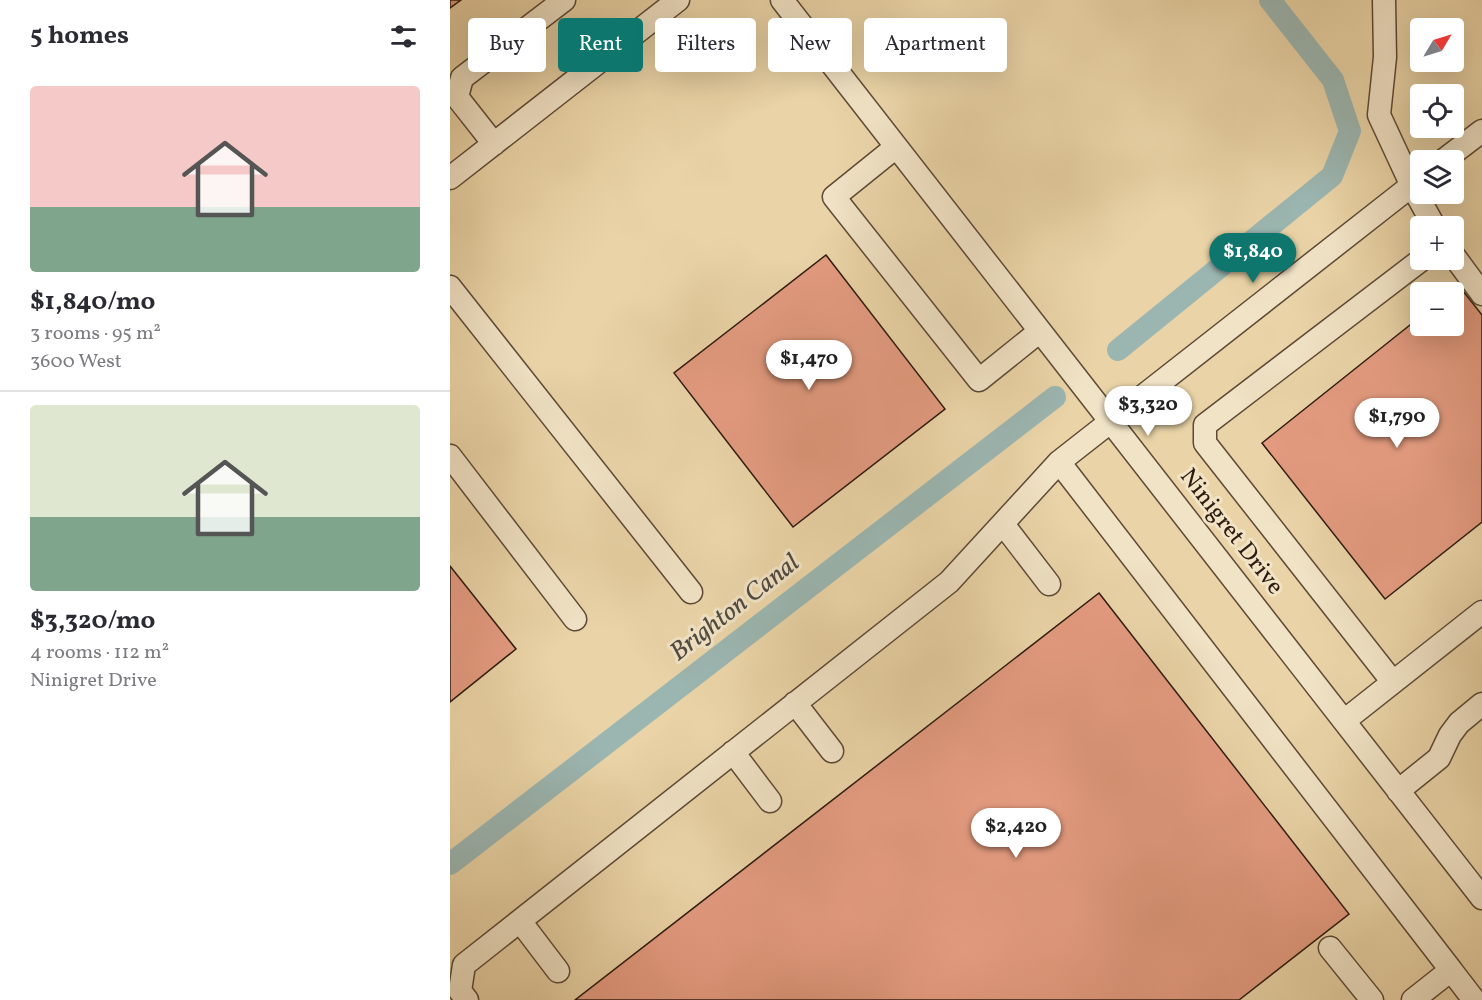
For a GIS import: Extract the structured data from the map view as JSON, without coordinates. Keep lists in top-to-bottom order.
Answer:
{
  "streets": {
    "street": ["Ninigret Drive"]
  },
  "water": ["Brighton Canal"],
  "north": "top right",
  "page": {
    "heading": "5 homes",
    "map_buttons": ["+", "−"],
    "chip": [
      "Buy",
      "Rent",
      "Filters",
      "New",
      "Apartment"
    ],
    "list": [
      {
        "name": "$1,840/mo",
        "note": "3 rooms · 95 m² · 3600 West"
      },
      {
        "name": "$3,320/mo",
        "note": "4 rooms · 112 m² · Ninigret Drive"
      }
    ],
    "price": [
      "$1,840",
      "$1,470",
      "$3,320",
      "$1,790",
      "$2,420"
    ]
  }
}
